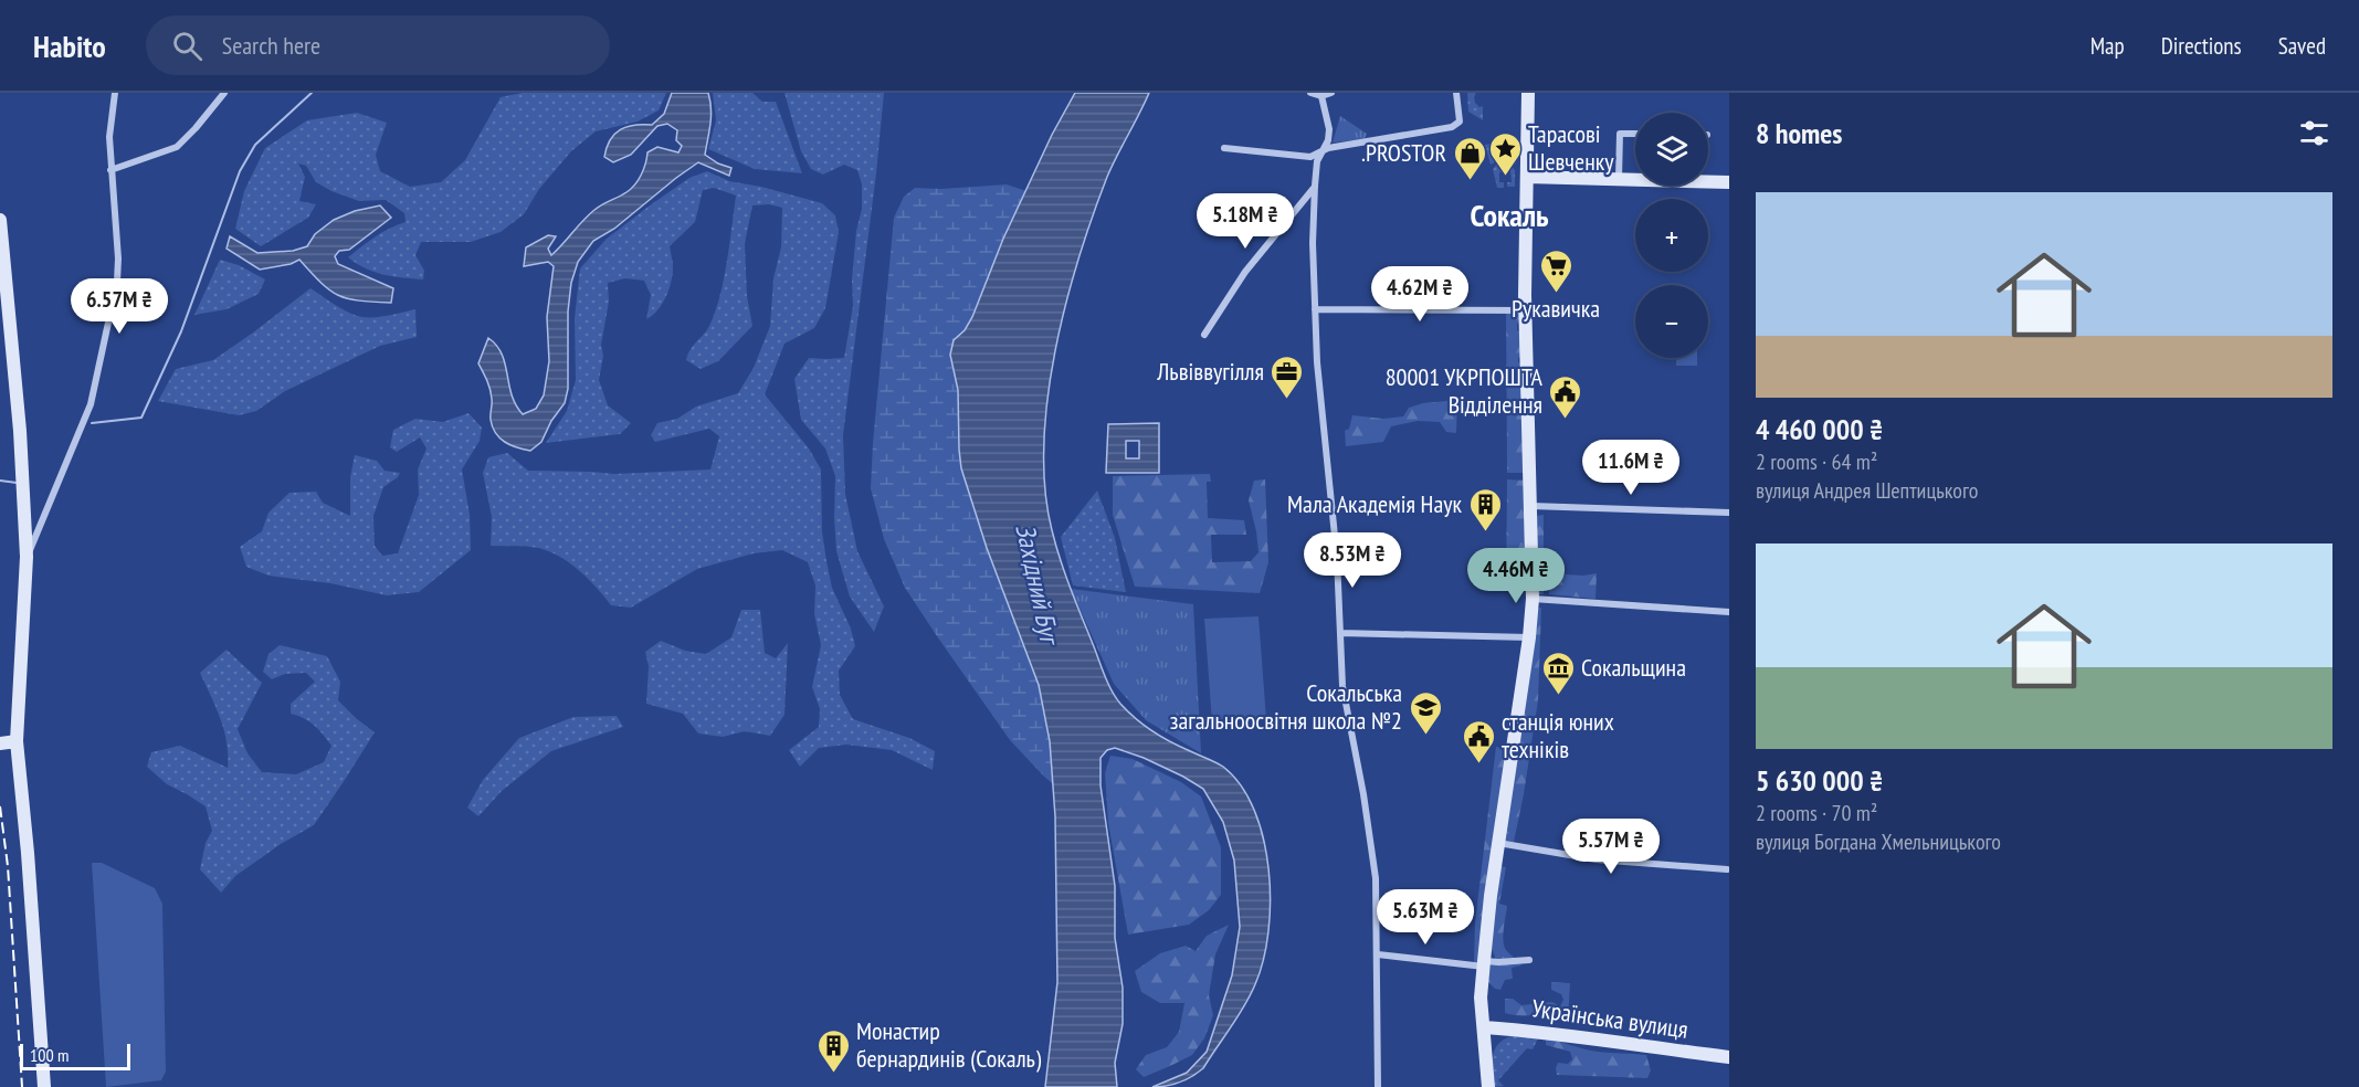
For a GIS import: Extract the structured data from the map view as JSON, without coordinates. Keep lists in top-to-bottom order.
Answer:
{
  "streets": {
    "street": ["Українська вулиця"]
  },
  "districts": ["Сокаль"],
  "water": ["Західний Буг"],
  "places": {
    "place": ["Тарасові Шевченку"],
    "shop": [".PROSTOR"],
    "supermarket": ["Рукавичка"],
    "office": ["Львіввугілля"],
    "public building": ["80001 УКРПОШТА Відділення", "станція юних техніків"],
    "building": ["Мала Академія Наук", "Монастир бернардинів (Сокаль)"],
    "museum": ["Сокальщина"],
    "school or university": ["Сокальська загальноосвітня школа №2"]
  },
  "scale_bar": "100 m",
  "page": {
    "header": "Habito",
    "search": "Search here",
    "nav": ["Map", "Directions", "Saved"],
    "heading": "8 homes",
    "map_buttons": ["+", "−"],
    "list": [
      {
        "name": "4 460 000 ₴",
        "note": "2 rooms · 64 m² · вулиця Андрея Шептицького"
      },
      {
        "name": "5 630 000 ₴",
        "note": "2 rooms · 70 m² · вулиця Богдана Хмельницького"
      }
    ],
    "price": [
      "5.18M ₴",
      "4.62M ₴",
      "6.57M ₴",
      "11.6M ₴",
      "8.53M ₴",
      "4.46M ₴",
      "5.57M ₴",
      "5.63M ₴"
    ],
    "scale": "100 m"
  }
}
